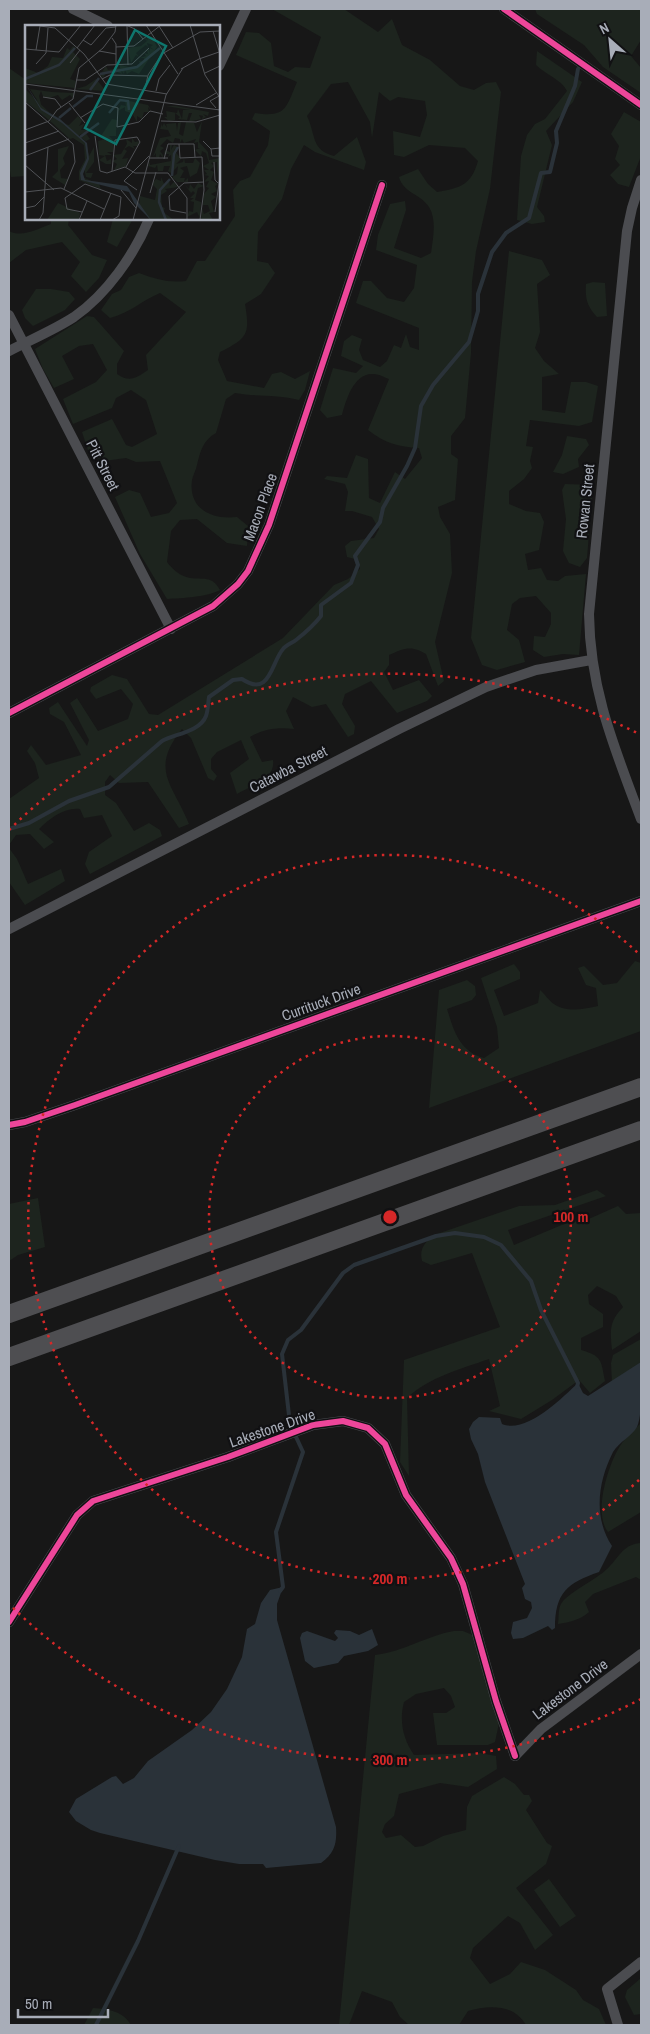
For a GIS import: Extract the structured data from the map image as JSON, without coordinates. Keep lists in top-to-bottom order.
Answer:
{
  "streets": {
    "street": [
      "Pitt Street",
      "Rowan Street",
      "Macon Place",
      "Catawba Street",
      "Currituck Drive",
      "Lakestone Drive"
    ]
  },
  "crossings": [
    ["Pitt Street", "Macon Place"],
    ["Rowan Street", "Catawba Street"]
  ],
  "scale_bar": "50 m",
  "north": "top left",
  "rings": ["100 m", "200 m", "300 m"]
}
